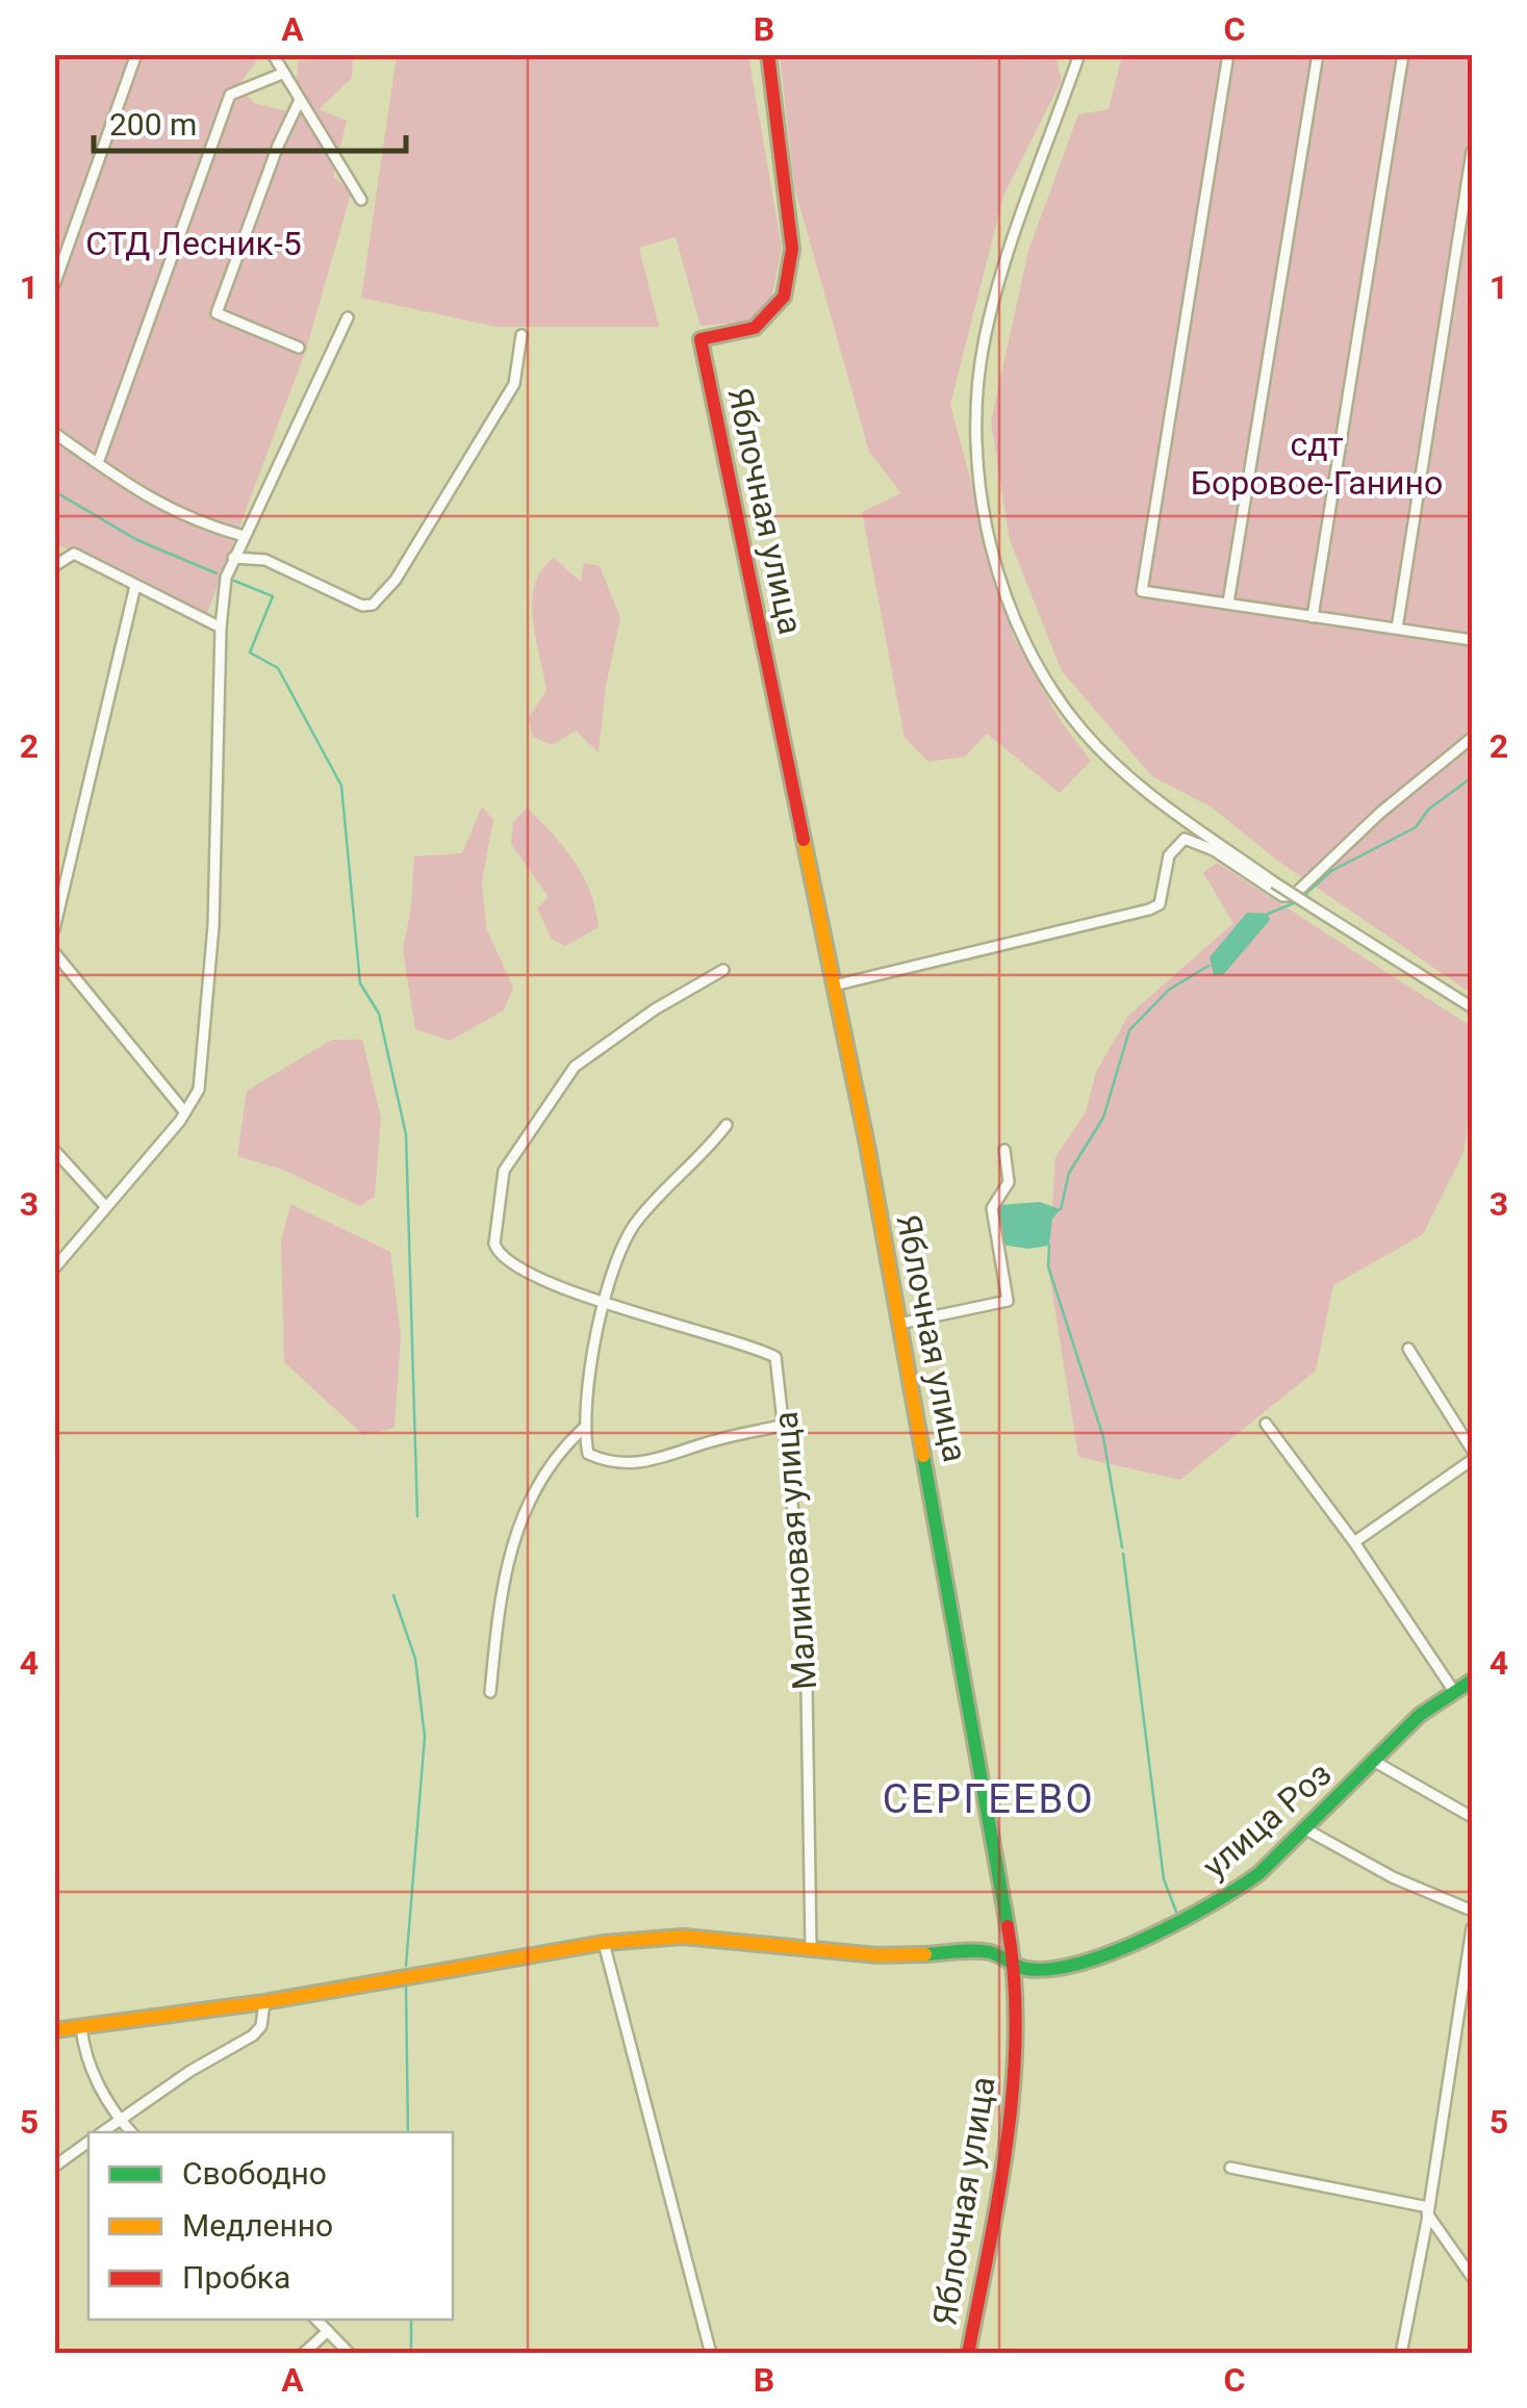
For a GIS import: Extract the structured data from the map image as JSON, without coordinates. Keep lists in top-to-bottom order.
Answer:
{
  "streets": {
    "street": ["Яблочная улица", "Малиновая улица", "улица Роз"]
  },
  "crossings": [
    ["Яблочная улица", "улица Роз"],
    ["Малиновая улица", "улица Роз"]
  ],
  "districts": ["СЕРГЕЕВО"],
  "parks": ["СТД Лесник-5", "сдт Боровое-Ганино"],
  "legend": ["Свободно", "Медленно", "Пробка"],
  "scale_bar": "200 m",
  "grid": {
    "columns": ["A", "B", "C"],
    "rows": [
      "1",
      "2",
      "3",
      "4",
      "5"
    ]
  }
}
